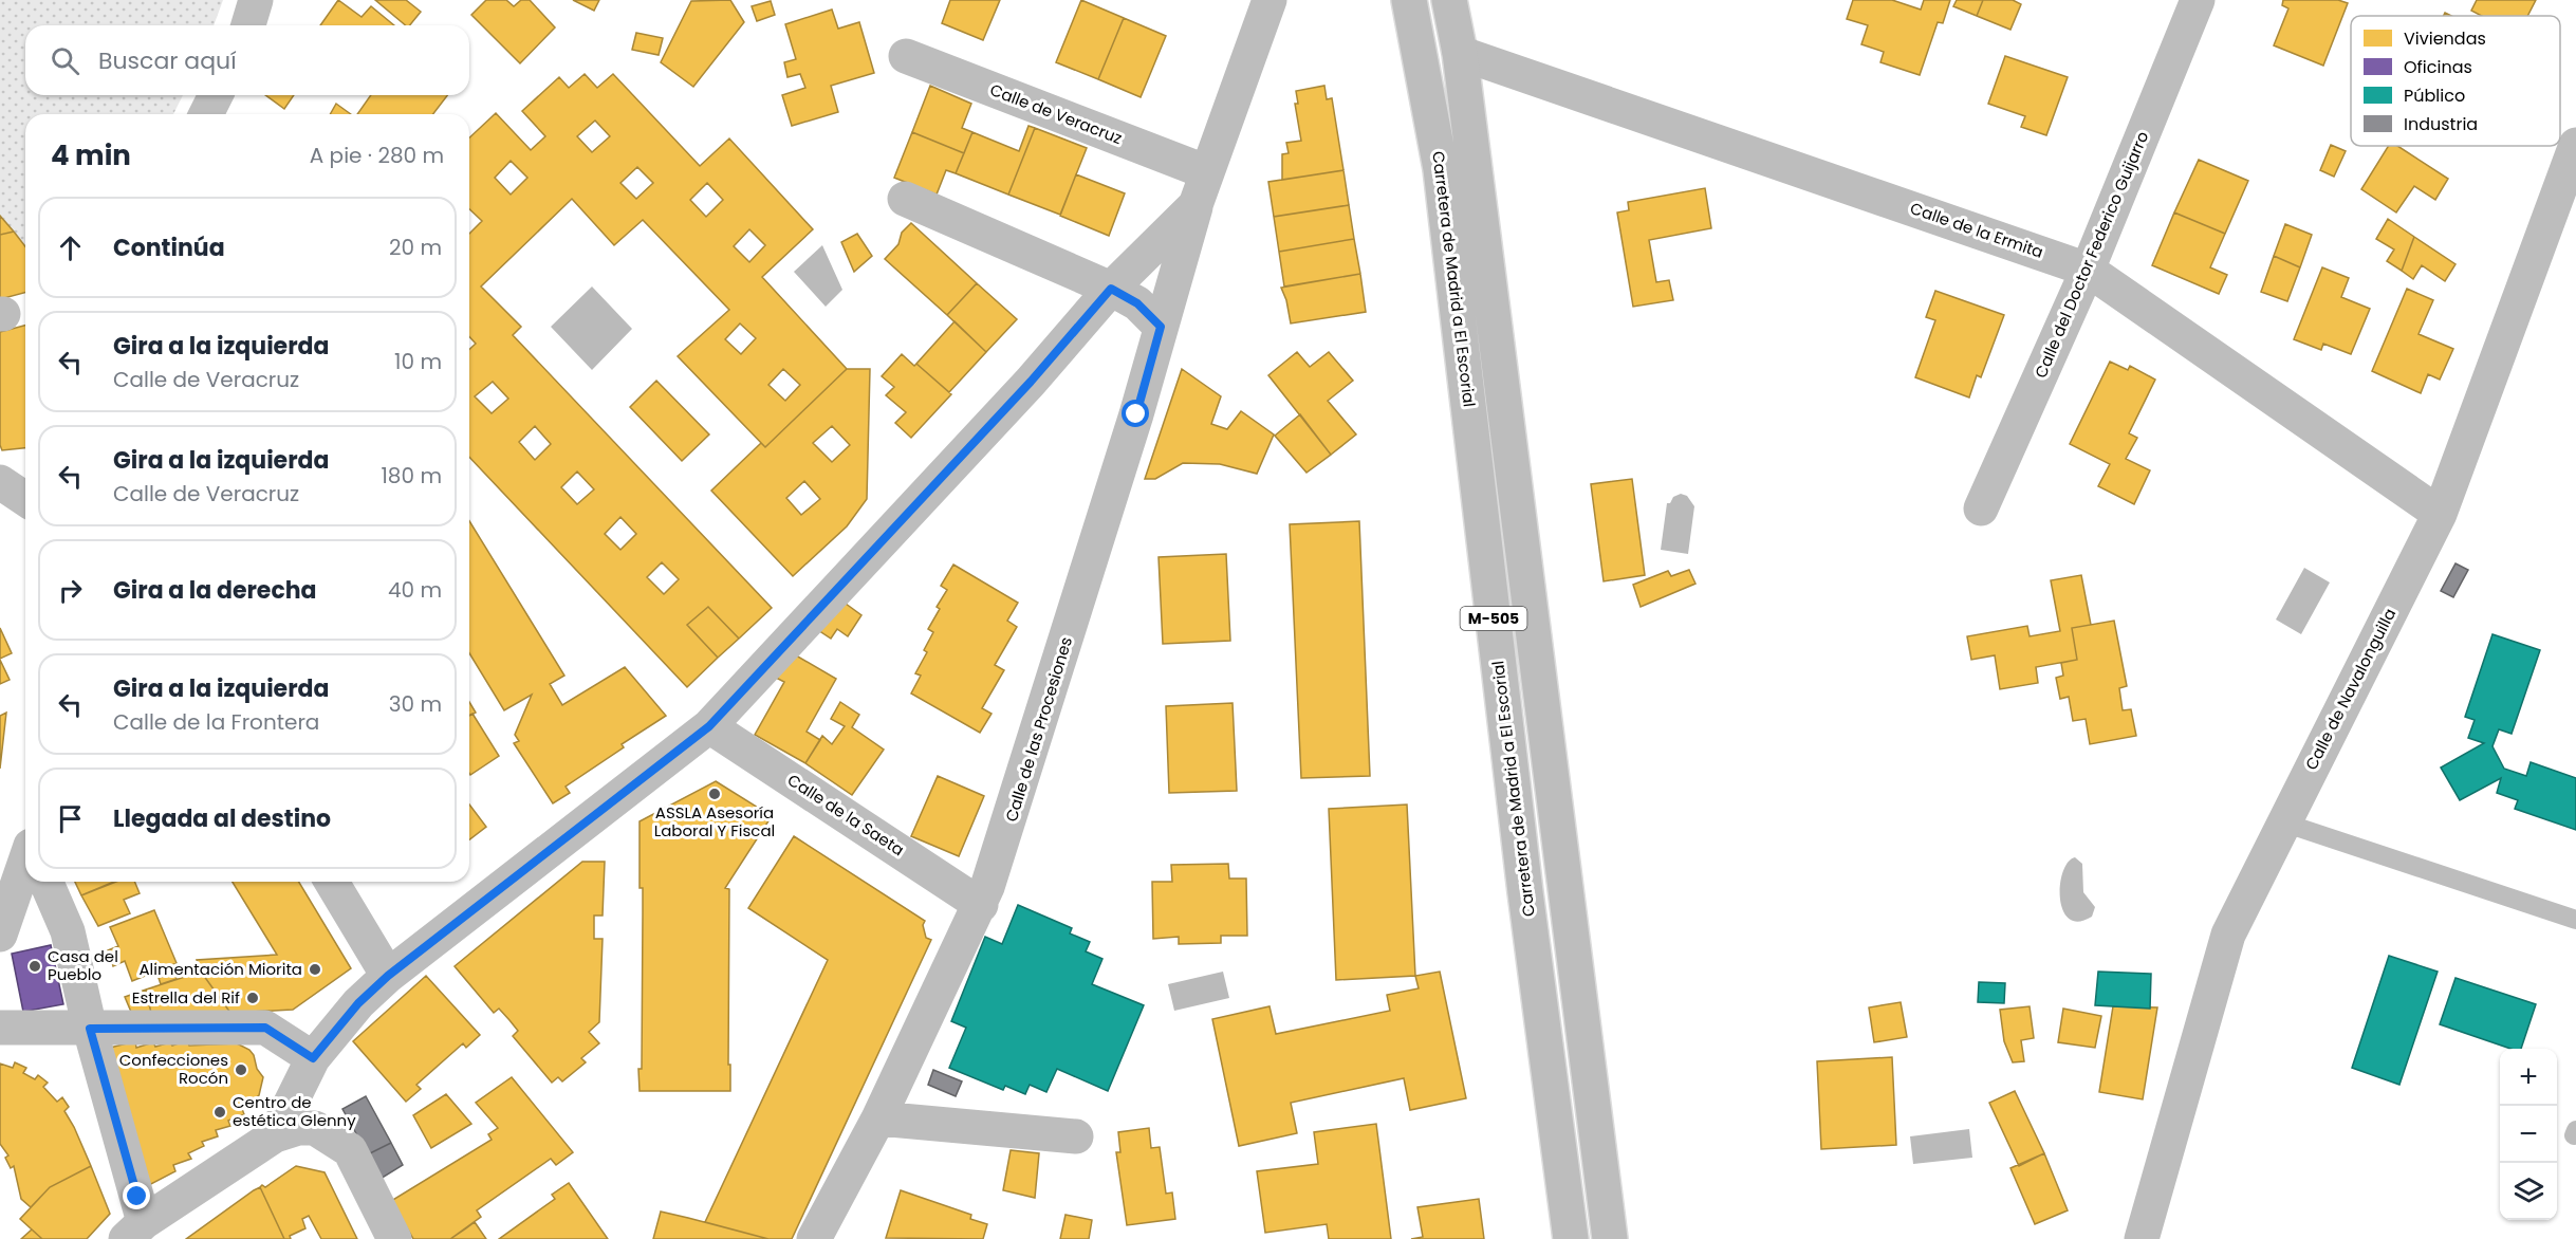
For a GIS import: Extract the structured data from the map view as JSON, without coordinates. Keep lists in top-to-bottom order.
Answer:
{
  "streets": {
    "main road": [
      "Calle de Veracruz",
      "Calle de la Ermita",
      "Calle del Doctor Federico Guijarro",
      "Carretera de Madrid a El Escorial",
      "M-505",
      "Calle de Navalonguilla",
      "Calle de las Procesiones",
      "Calle de la Saeta"
    ]
  },
  "crossings": [
    ["Calle de la Ermita", "Calle del Doctor Federico Guijarro"],
    ["Calle de la Ermita", "M-505"],
    ["Calle de la Ermita", "Calle de Navalonguilla"],
    ["Calle de las Procesiones", "Calle de la Saeta"]
  ],
  "places": [
    "ASSLA Asesoría Laboral Y Fiscal",
    "Casa del Pueblo",
    "Alimentación Miorita",
    "Estrella del Rif",
    "Confecciones Rocón",
    "Centro de estética Glenny"
  ],
  "legend": [
    "Viviendas",
    "Oficinas",
    "Público",
    "Industria"
  ],
  "page": {
    "search": "Buscar aquí",
    "heading": ["4 min", "A pie · 280 m"],
    "list": [
      ["Continúa", "20 m"],
      ["Gira a la izquierda", "Calle de Veracruz", "10 m"],
      ["Gira a la izquierda", "Calle de Veracruz", "180 m"],
      ["Gira a la derecha", "40 m"],
      ["Gira a la izquierda", "Calle de la Frontera", "30 m"],
      "Llegada al destino"
    ],
    "map_buttons": ["+", "−"]
  }
}
